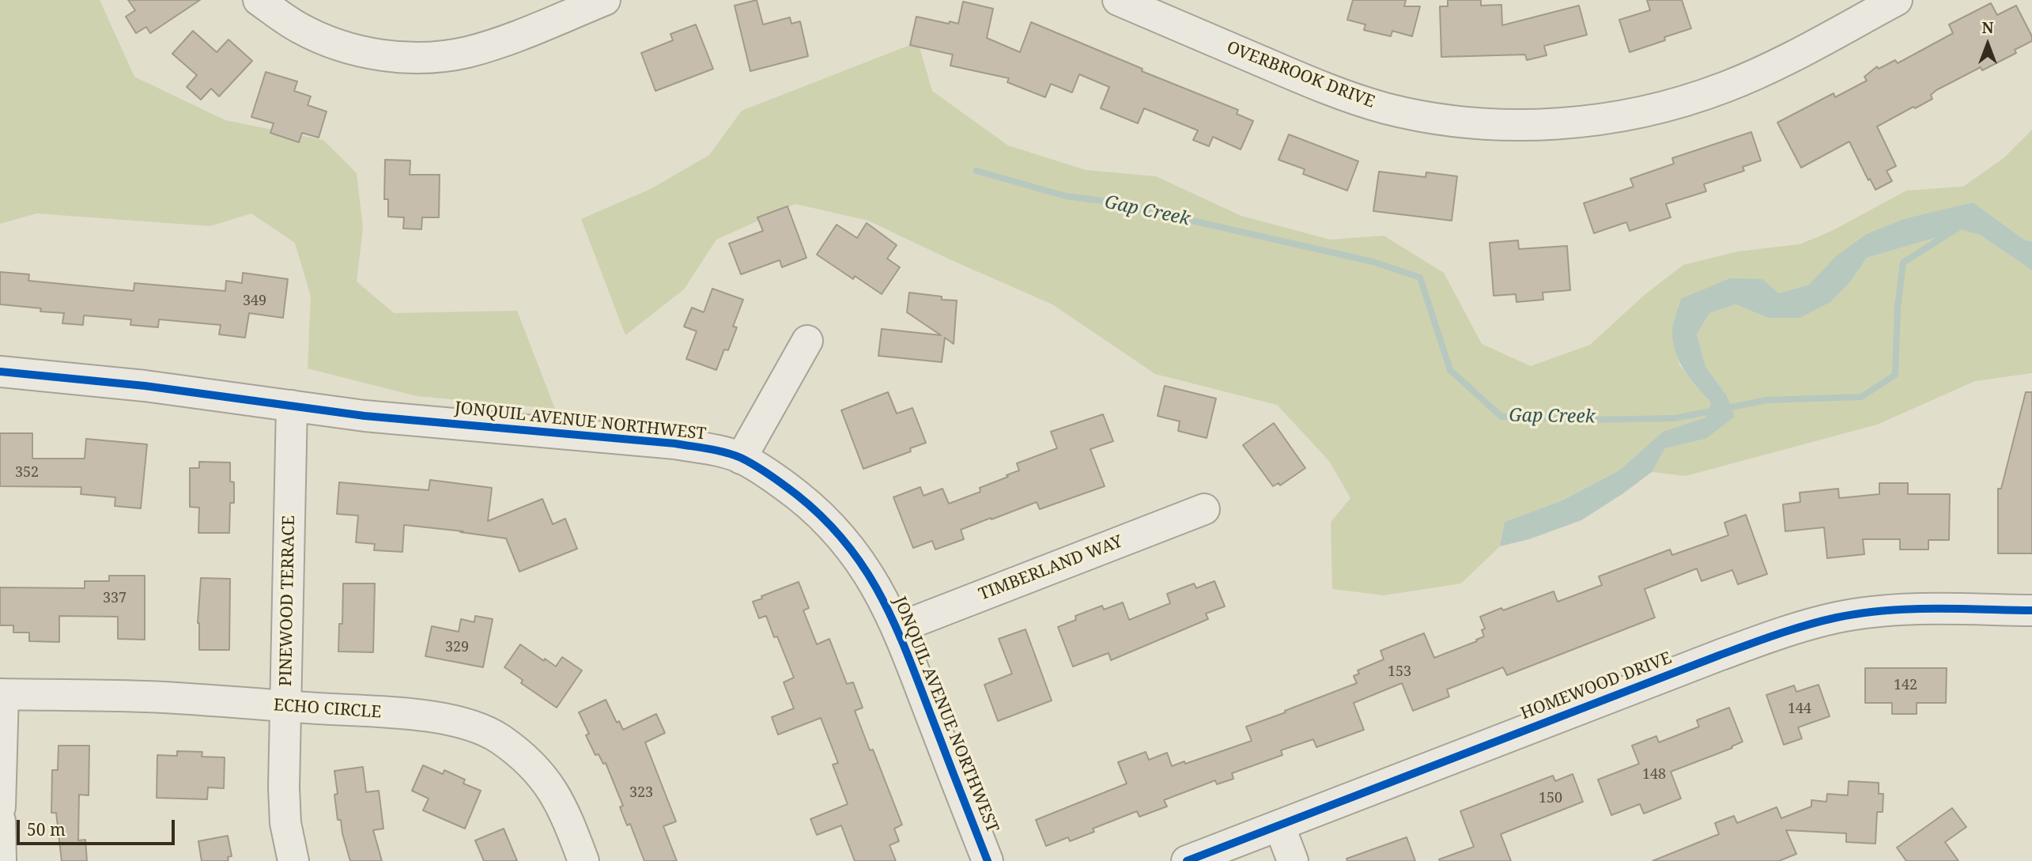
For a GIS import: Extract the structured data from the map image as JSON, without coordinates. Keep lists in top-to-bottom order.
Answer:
{
  "streets": {
    "street": [
      "OVERBROOK DRIVE",
      "JONQUIL AVENUE NORTHWEST",
      "TIMBERLAND WAY",
      "PINEWOOD TERRACE",
      "HOMEWOOD DRIVE",
      "ECHO CIRCLE"
    ]
  },
  "crossings": [
    ["JONQUIL AVENUE NORTHWEST", "TIMBERLAND WAY"],
    ["JONQUIL AVENUE NORTHWEST", "PINEWOOD TERRACE"],
    ["PINEWOOD TERRACE", "ECHO CIRCLE"]
  ],
  "water": ["Gap Creek"],
  "house_numbers": [
    "349",
    "352",
    "337",
    "329",
    "153",
    "142",
    "144",
    "148",
    "323",
    "150"
  ],
  "scale_bar": "50 m",
  "north": "top"
}
